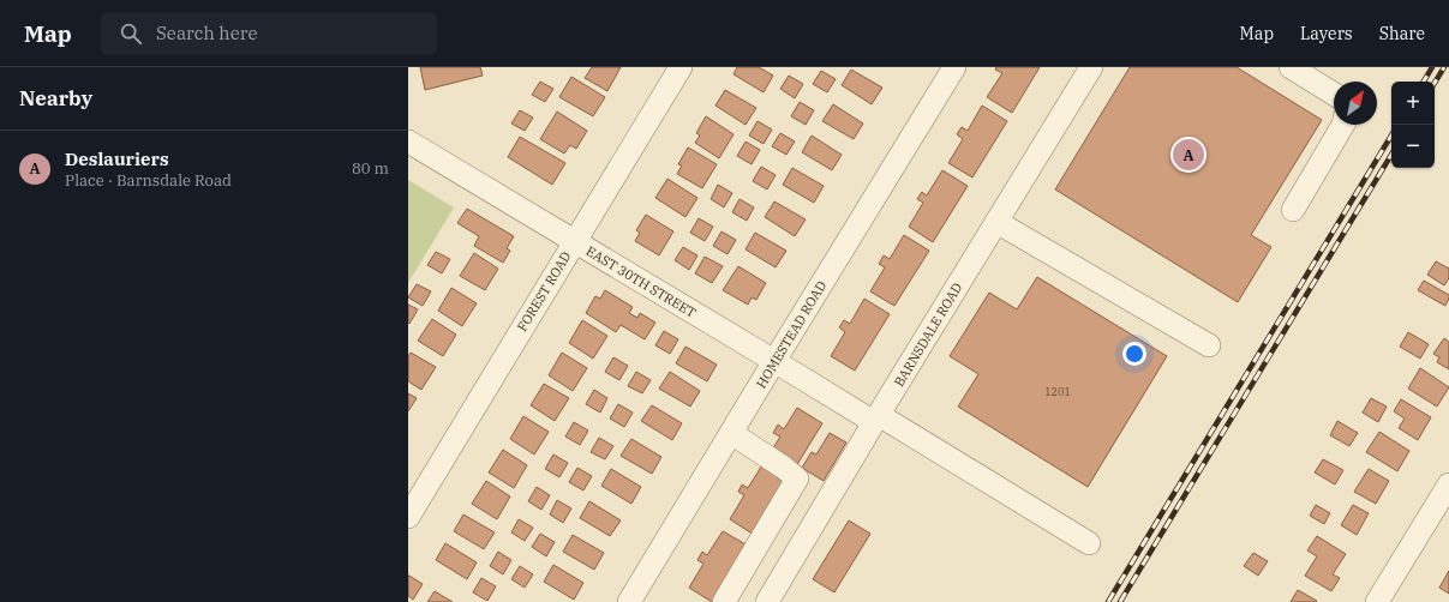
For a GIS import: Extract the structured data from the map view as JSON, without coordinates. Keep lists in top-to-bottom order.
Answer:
{
  "streets": {
    "street": [
      "EAST 30TH STREET",
      "FOREST ROAD",
      "HOMESTEAD ROAD",
      "BARNSDALE ROAD"
    ]
  },
  "crossings": [
    ["EAST 30TH STREET", "FOREST ROAD"],
    ["EAST 30TH STREET", "HOMESTEAD ROAD"],
    ["EAST 30TH STREET", "BARNSDALE ROAD"]
  ],
  "house_numbers": ["1201"],
  "north": "top right",
  "page": {
    "header": "Map",
    "search": "Search here",
    "nav": ["Map", "Layers", "Share"],
    "heading": "Nearby",
    "map_buttons": ["+", "−"],
    "list": [
      {
        "mark": "A",
        "name": "Deslauriers",
        "note": "Place · Barnsdale Road",
        "value": "80 m"
      }
    ],
    "pins": "A"
  }
}
